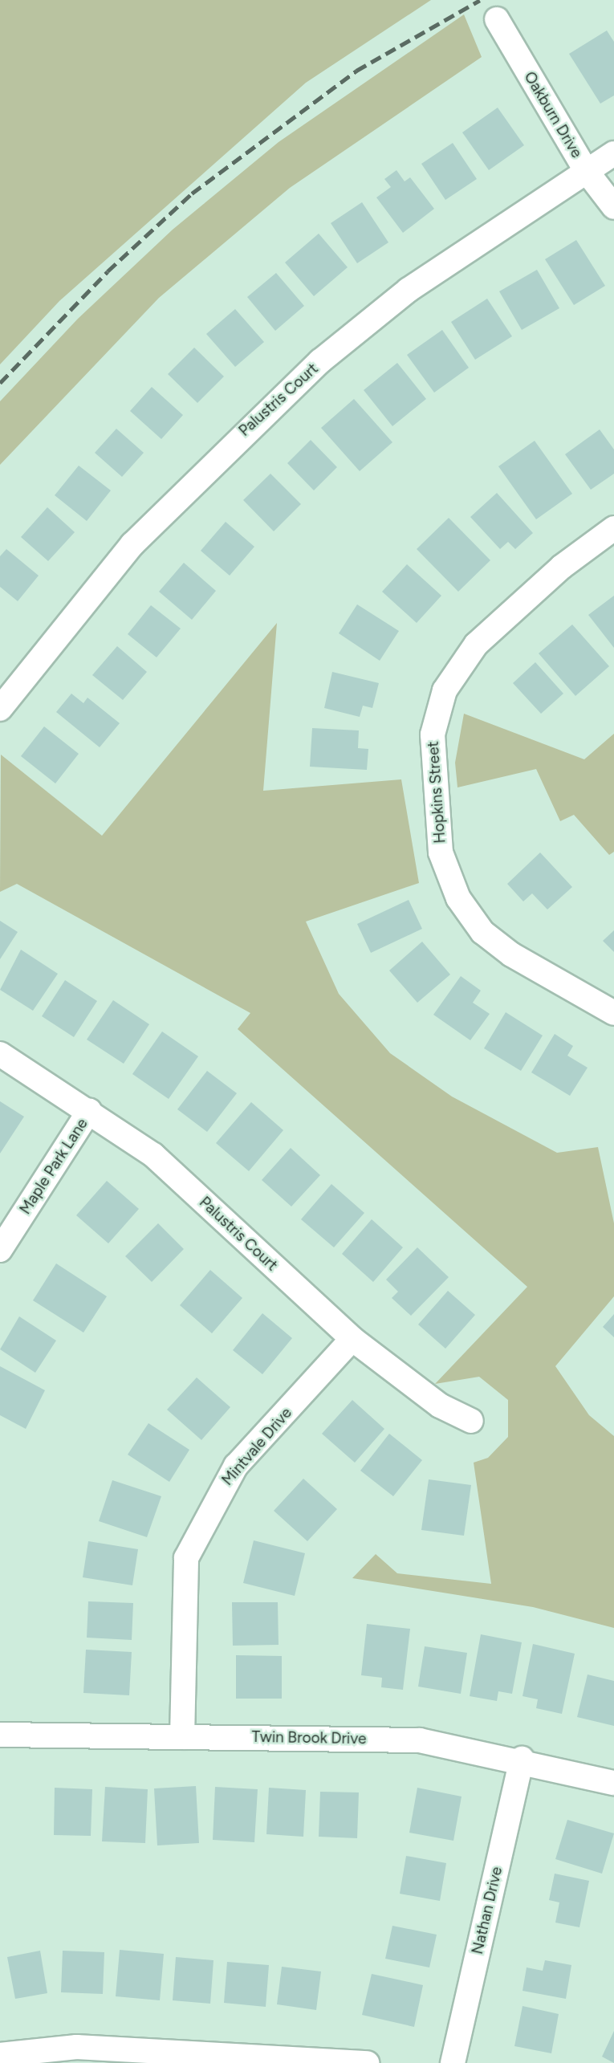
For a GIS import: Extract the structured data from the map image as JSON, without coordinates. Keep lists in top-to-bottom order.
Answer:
{
  "streets": {
    "street": [
      "Oakburn Drive",
      "Palustris Court",
      "Hopkins Street",
      "Maple Park Lane",
      "Mintvale Drive",
      "Twin Brook Drive",
      "Nathan Drive"
    ]
  },
  "crossings": [
    ["Oakburn Drive", "Palustris Court"],
    ["Palustris Court", "Maple Park Lane"],
    ["Palustris Court", "Mintvale Drive"],
    ["Mintvale Drive", "Twin Brook Drive"],
    ["Twin Brook Drive", "Nathan Drive"]
  ]
}
